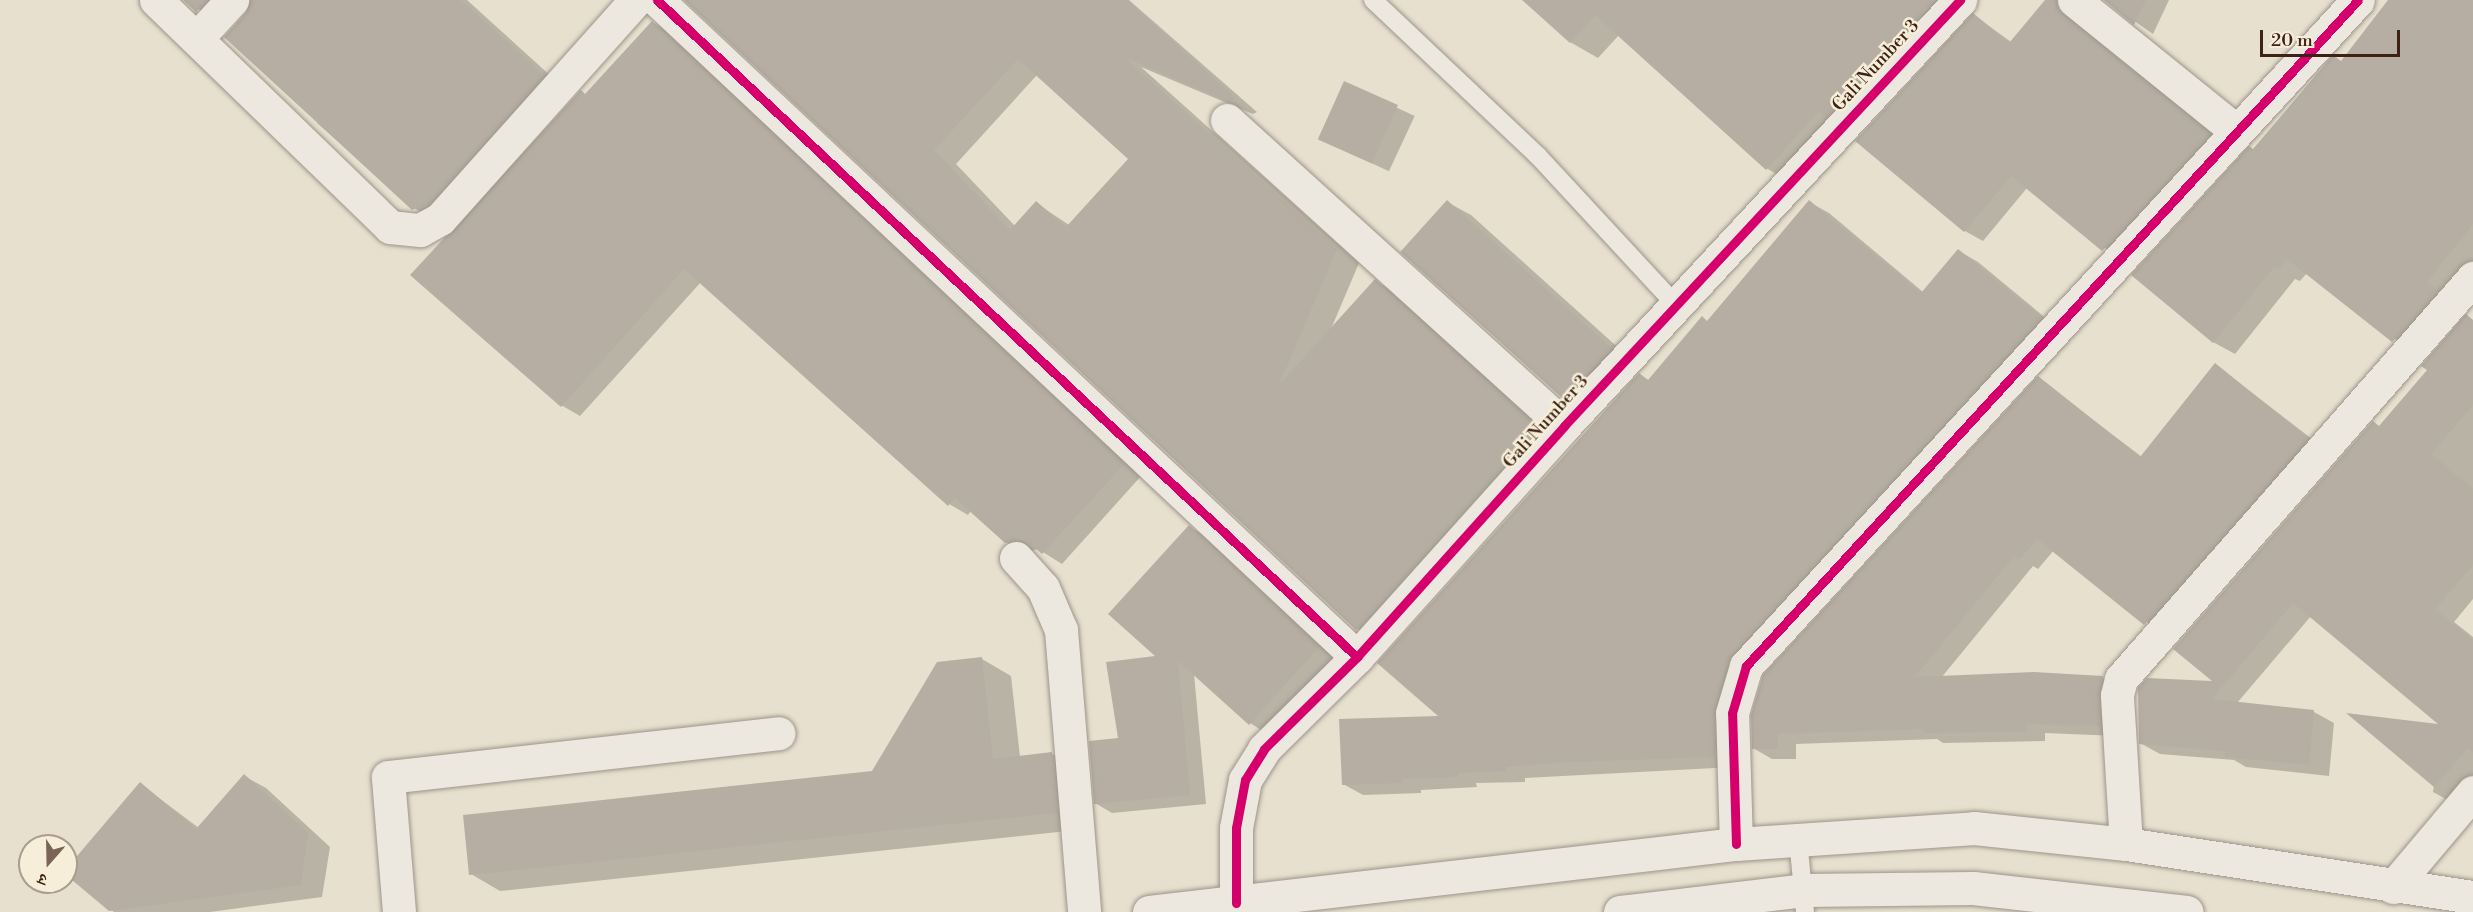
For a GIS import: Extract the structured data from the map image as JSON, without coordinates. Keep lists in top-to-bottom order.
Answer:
{
  "streets": {
    "street": ["Gali Number 3"]
  },
  "scale_bar": "20 m",
  "north": "bottom"
}
